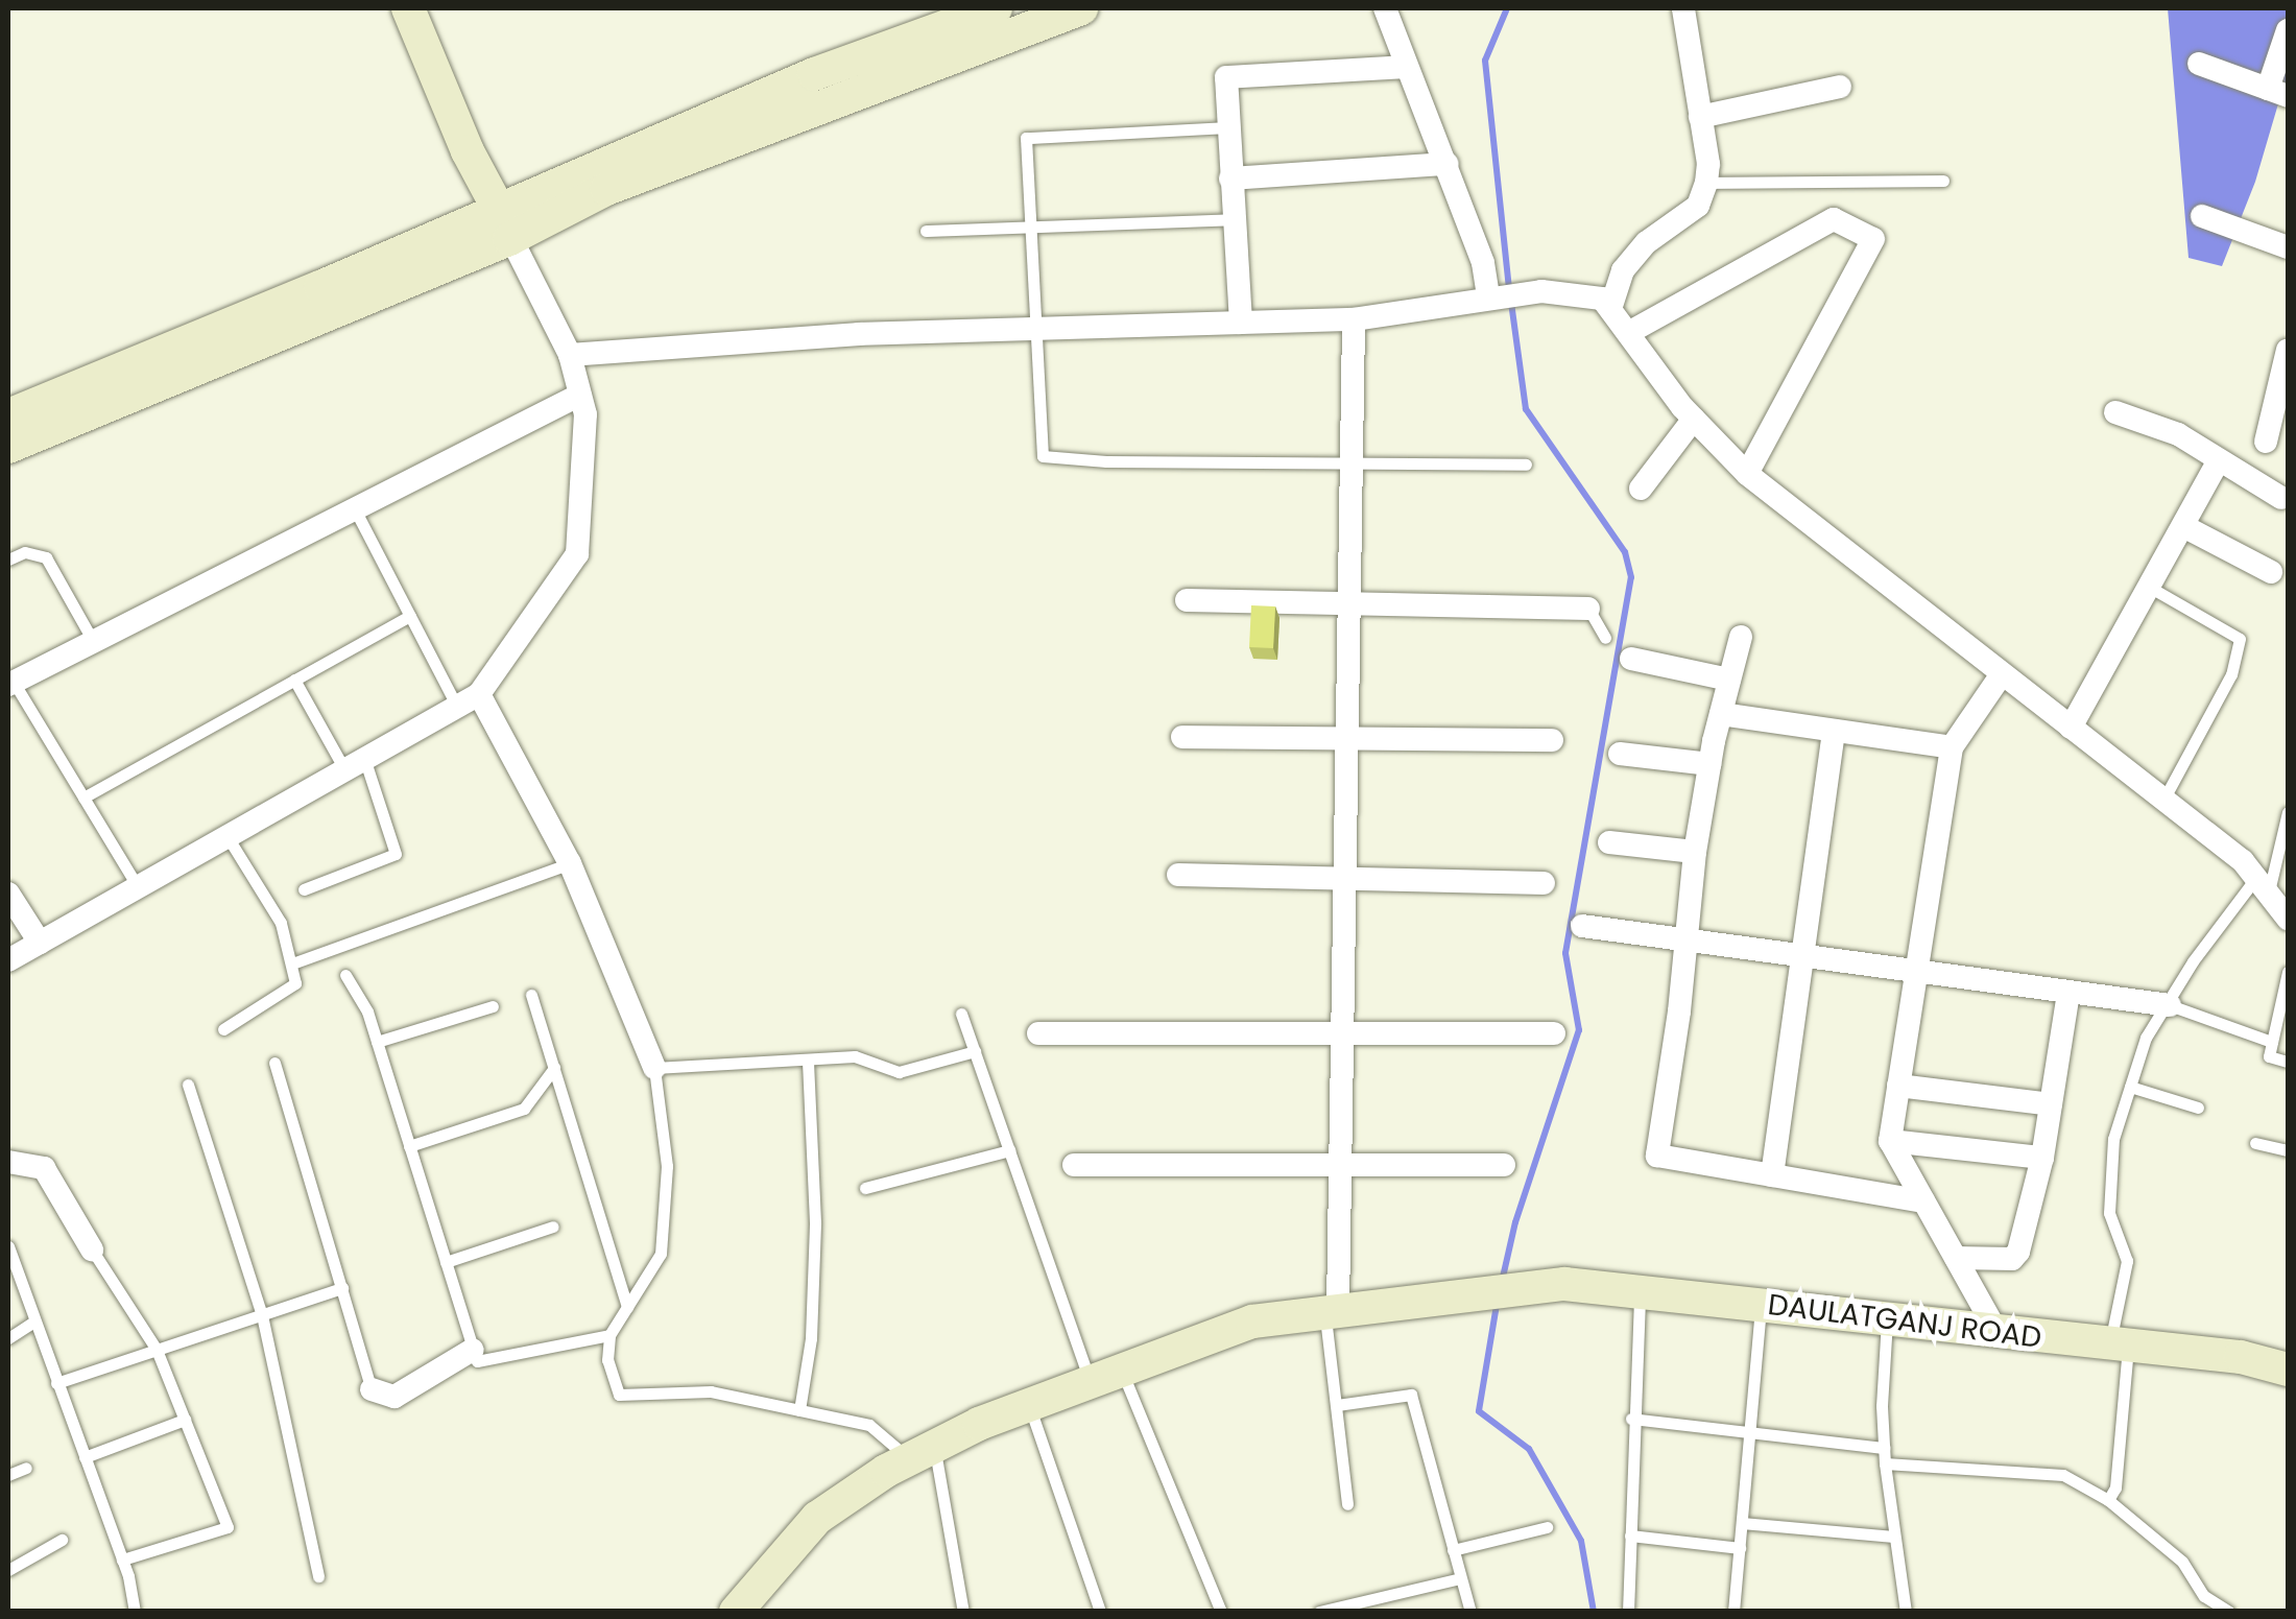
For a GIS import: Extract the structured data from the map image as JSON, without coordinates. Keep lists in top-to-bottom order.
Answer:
{
  "streets": {
    "main road": ["DAULATGANJ ROAD"]
  }
}
